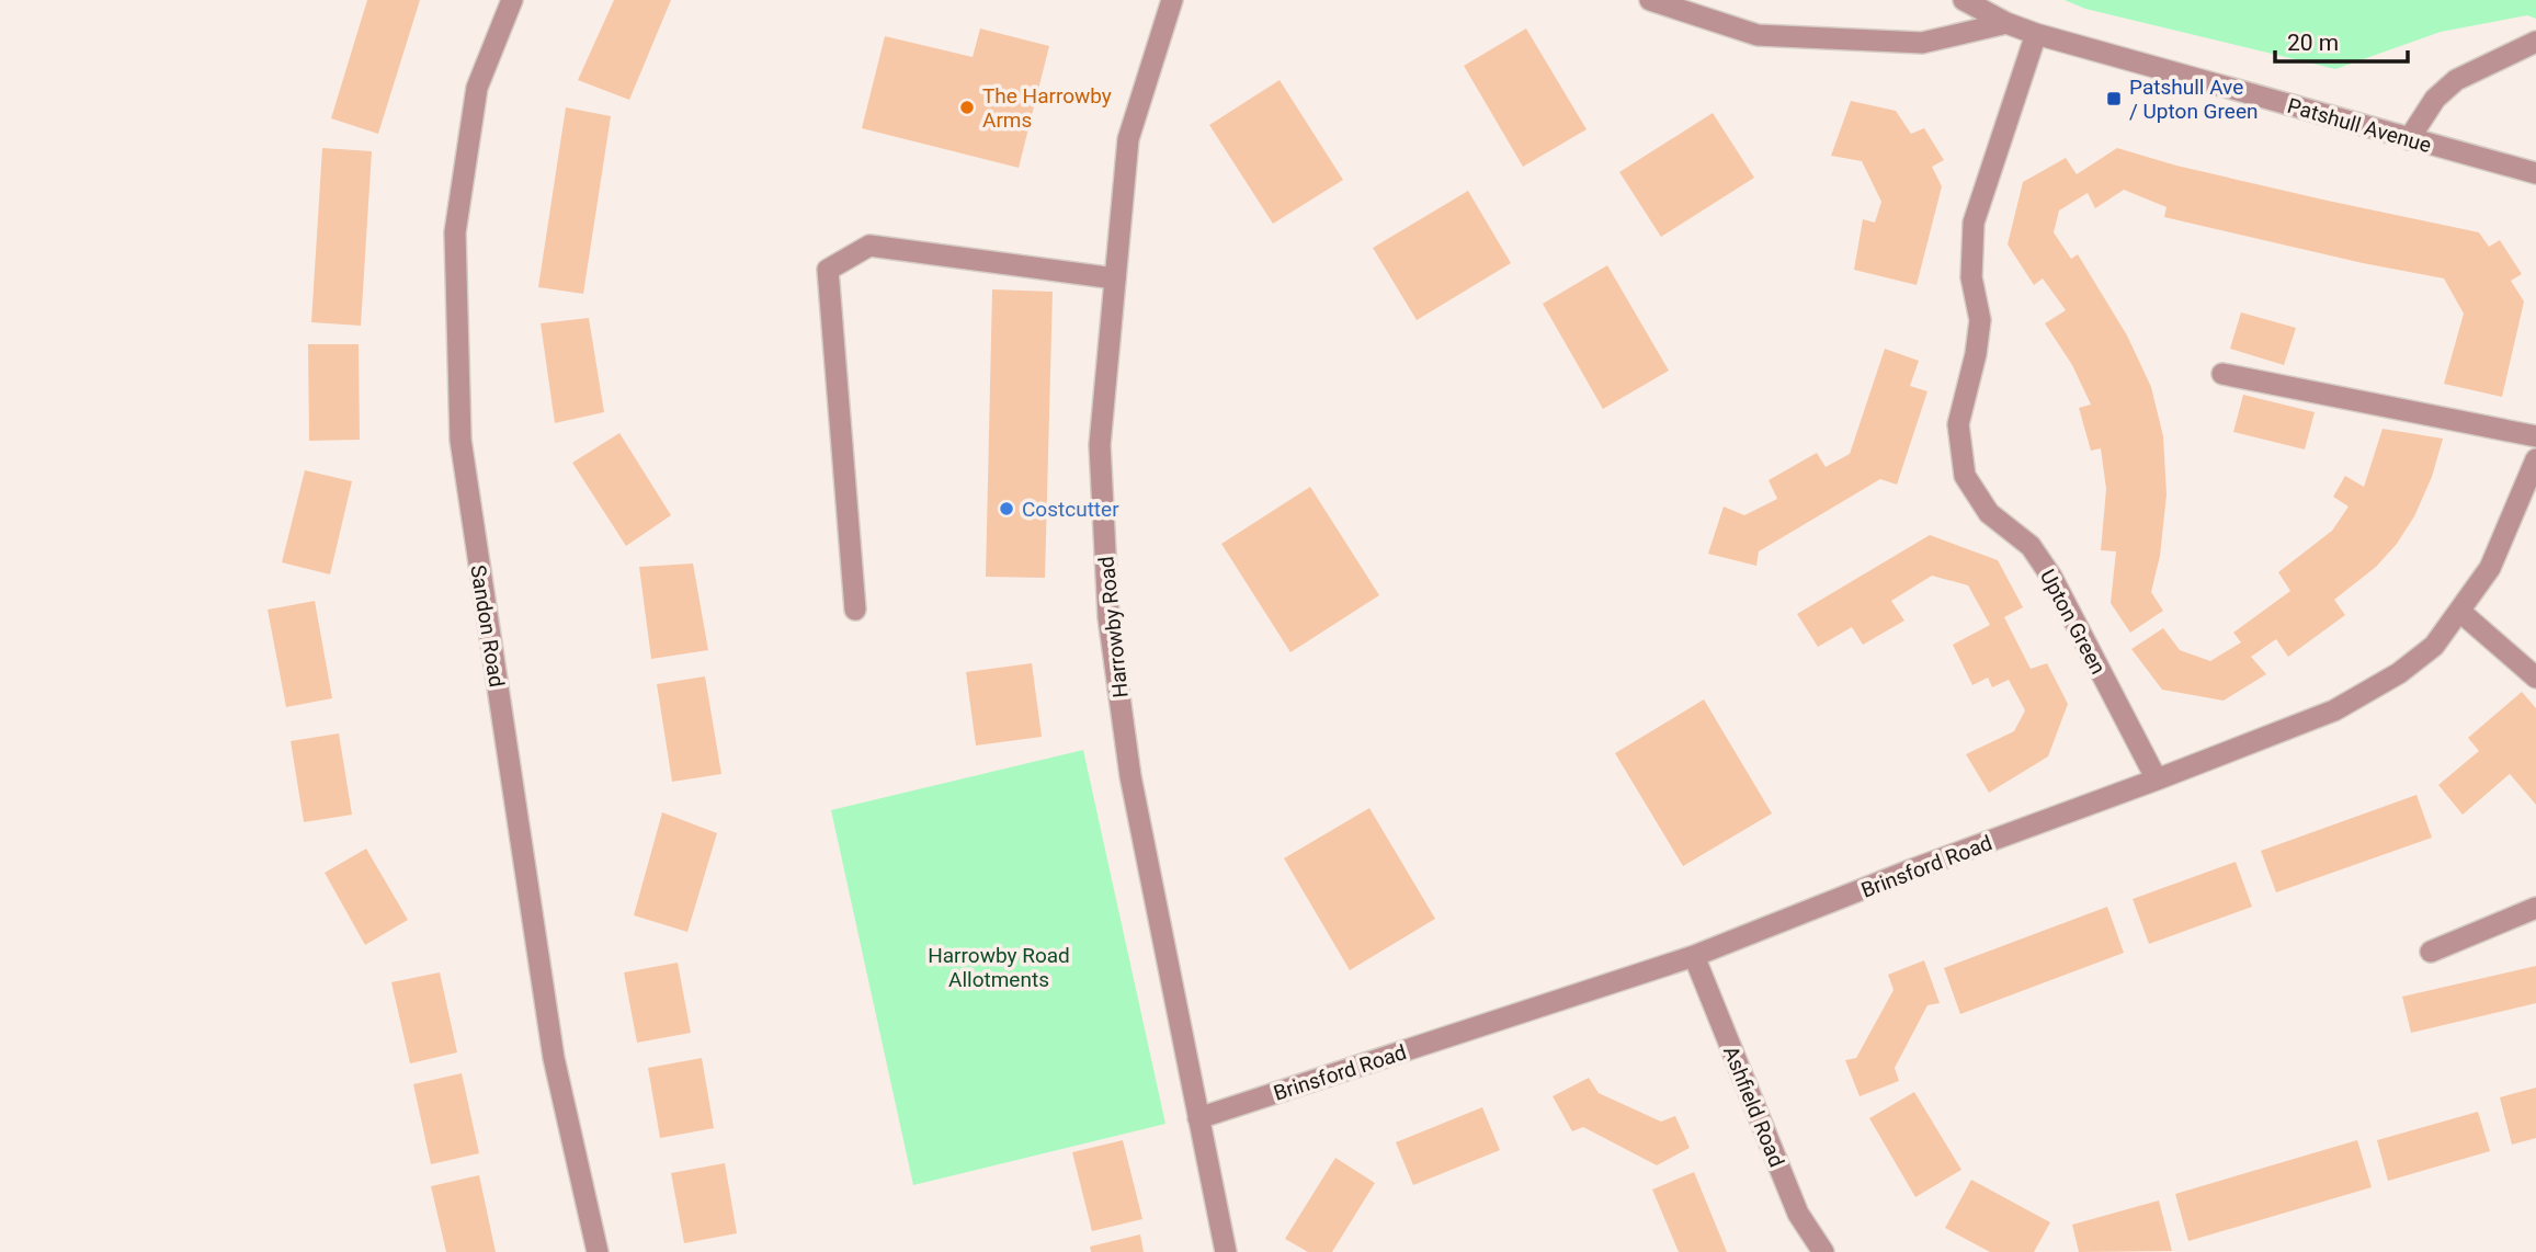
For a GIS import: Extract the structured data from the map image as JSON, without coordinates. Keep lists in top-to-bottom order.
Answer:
{
  "streets": {
    "street": [
      "Patshull Avenue",
      "Upton Green",
      "Sandon Road",
      "Harrowby Road",
      "Brinsford Road",
      "Ashfield Road"
    ]
  },
  "crossings": [
    ["Patshull Avenue", "Upton Green"],
    ["Upton Green", "Brinsford Road"],
    ["Harrowby Road", "Brinsford Road"],
    ["Brinsford Road", "Ashfield Road"]
  ],
  "parks": ["Harrowby Road Allotments"],
  "places": {
    "transit": ["Patshull Ave / Upton Green"],
    "other": ["The Harrowby Arms", "Costcutter"]
  },
  "scale_bar": "20 m"
}
